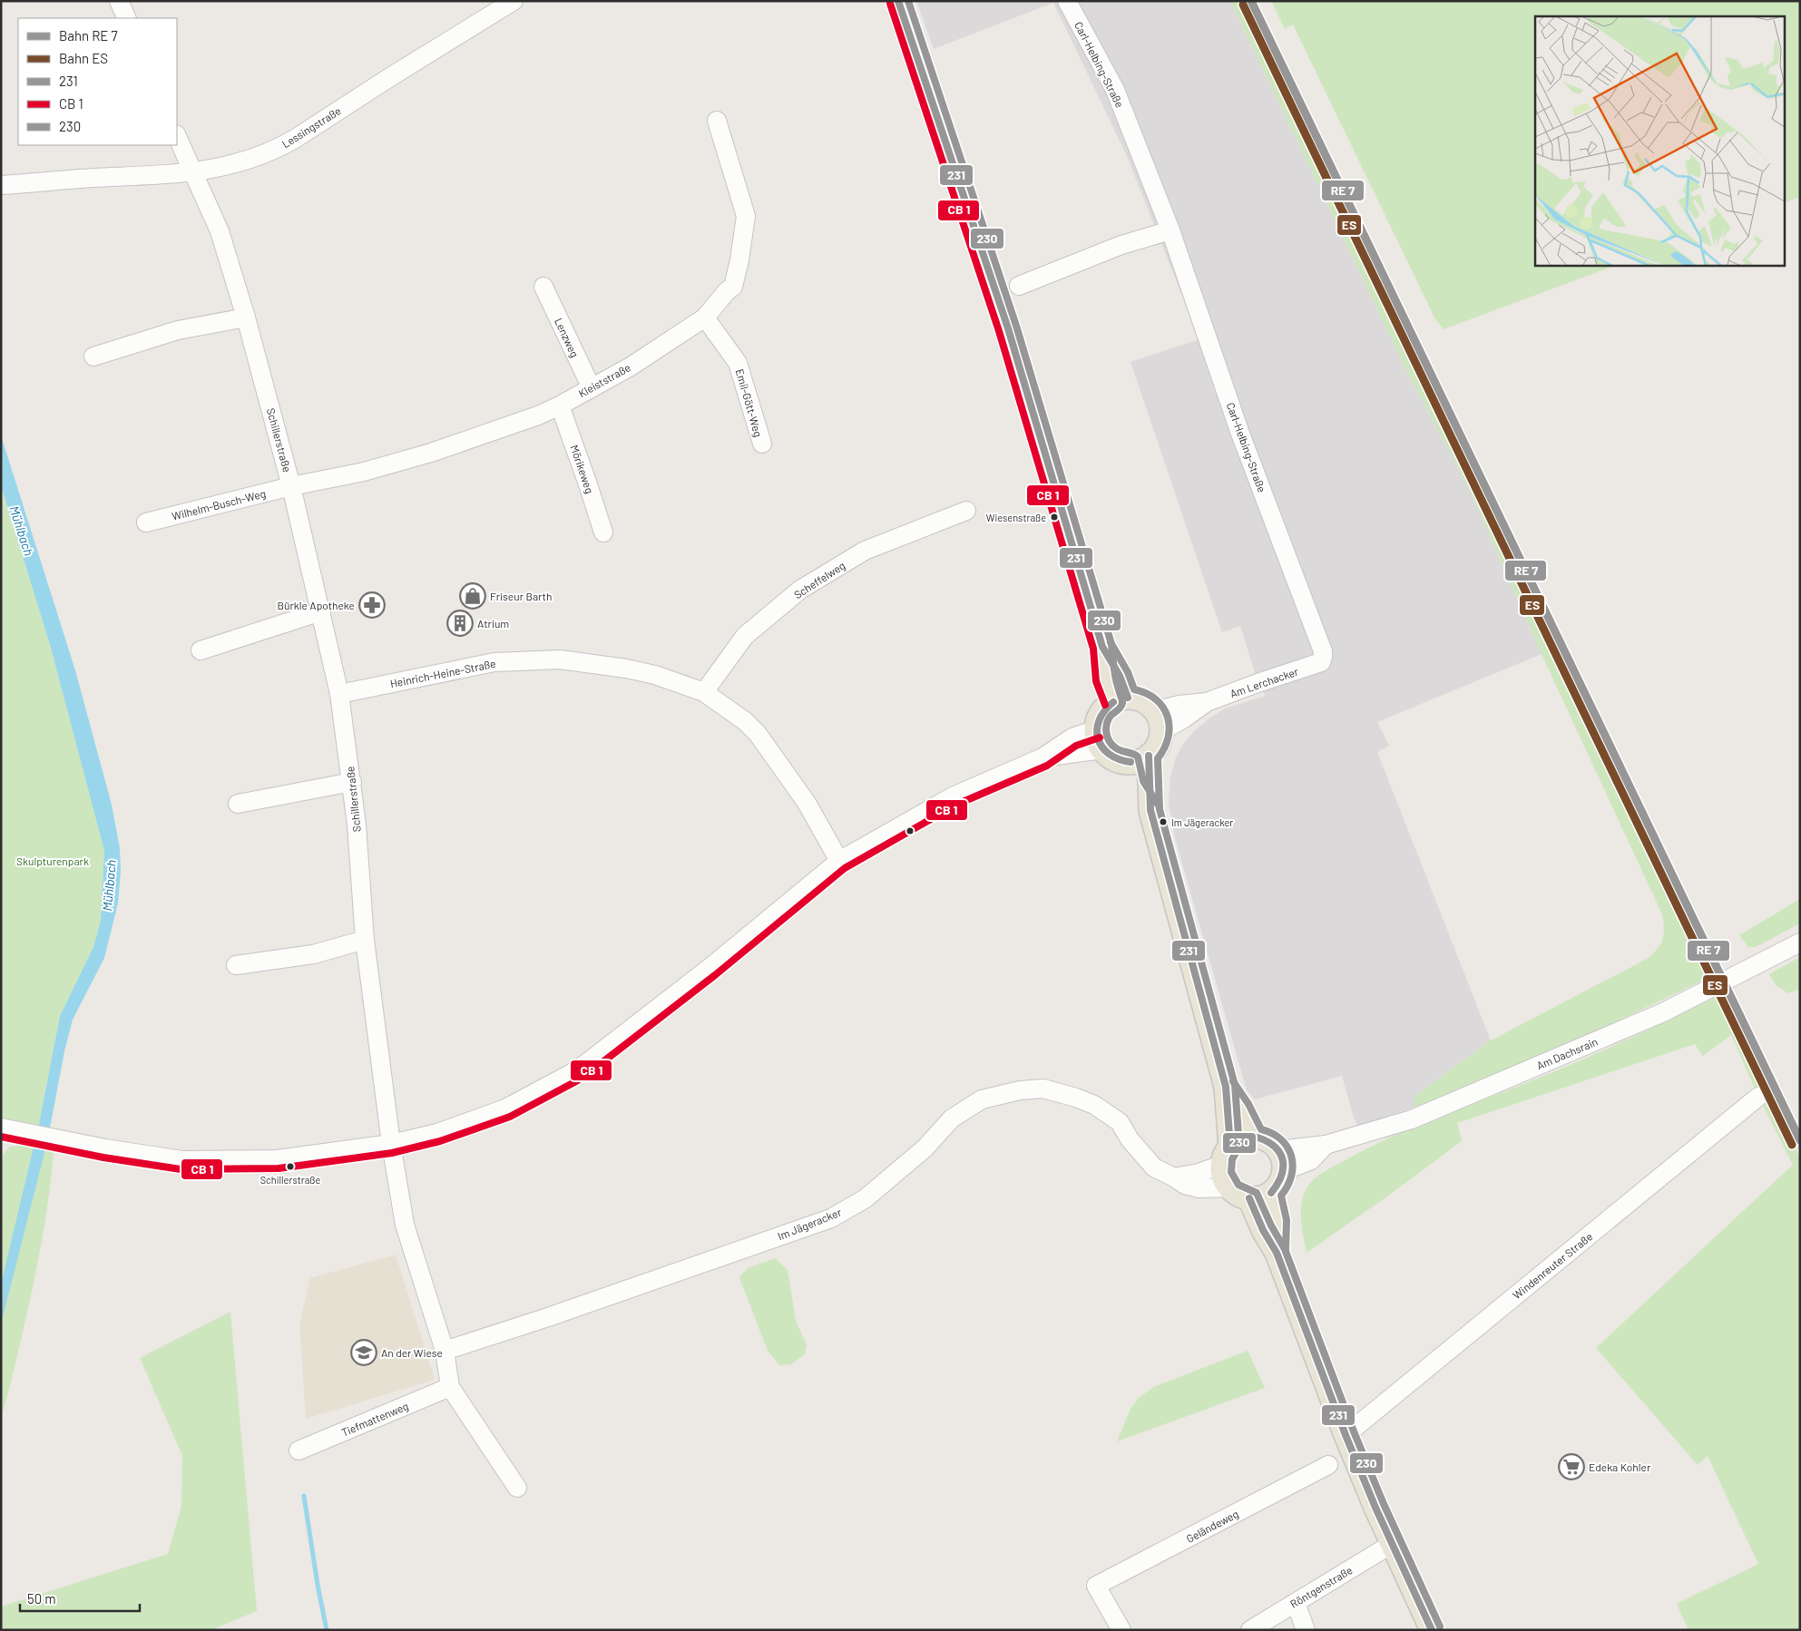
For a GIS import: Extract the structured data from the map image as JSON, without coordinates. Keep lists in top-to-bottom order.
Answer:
{
  "streets": {
    "street": [
      "Carl-Helbing-Straße",
      "Lessingstraße",
      "Lenzweg",
      "Kleiststraße",
      "Emil-Gött-Weg",
      "Schillerstraße",
      "Mörikeweg",
      "Wilhelm-Busch-Weg",
      "Scheffelweg",
      "Heinrich-Heine-Straße",
      "Am Lerchacker",
      "Am Dachsrain",
      "Im Jägeracker",
      "Windenreuter Straße",
      "Tiefmattenweg",
      "Geländeweg",
      "Röntgenstraße"
    ]
  },
  "crossings": [
    ["Carl-Helbing-Straße", "Am Lerchacker"],
    ["Lessingstraße", "Schillerstraße"],
    ["Lenzweg", "Kleiststraße"],
    ["Kleiststraße", "Emil-Gött-Weg"],
    ["Kleiststraße", "Schillerstraße"],
    ["Kleiststraße", "Mörikeweg"],
    ["Kleiststraße", "Wilhelm-Busch-Weg"],
    ["Schillerstraße", "Wilhelm-Busch-Weg"],
    ["Schillerstraße", "Heinrich-Heine-Straße"],
    ["Schillerstraße", "Im Jägeracker"],
    ["Schillerstraße", "Tiefmattenweg"],
    ["Scheffelweg", "Heinrich-Heine-Straße"],
    ["Am Dachsrain", "Im Jägeracker"]
  ],
  "water": ["Mühlbach"],
  "parks": ["Skulpturenpark"],
  "places": {
    "other": ["Wiesenstraße", "Im Jägeracker", "Schillerstraße"],
    "shop": ["Friseur Barth"],
    "pharmacy": ["Bürkle Apotheke"],
    "building": ["Atrium"],
    "school or university": ["An der Wiese"],
    "supermarket": ["Edeka Kohler"]
  },
  "lines": ["transit line 231", "transit line 230", "rail line ES"],
  "legend": [
    "Bahn RE 7",
    "Bahn ES",
    "231",
    "CB 1",
    "230"
  ],
  "scale_bar": "50 m"
}
